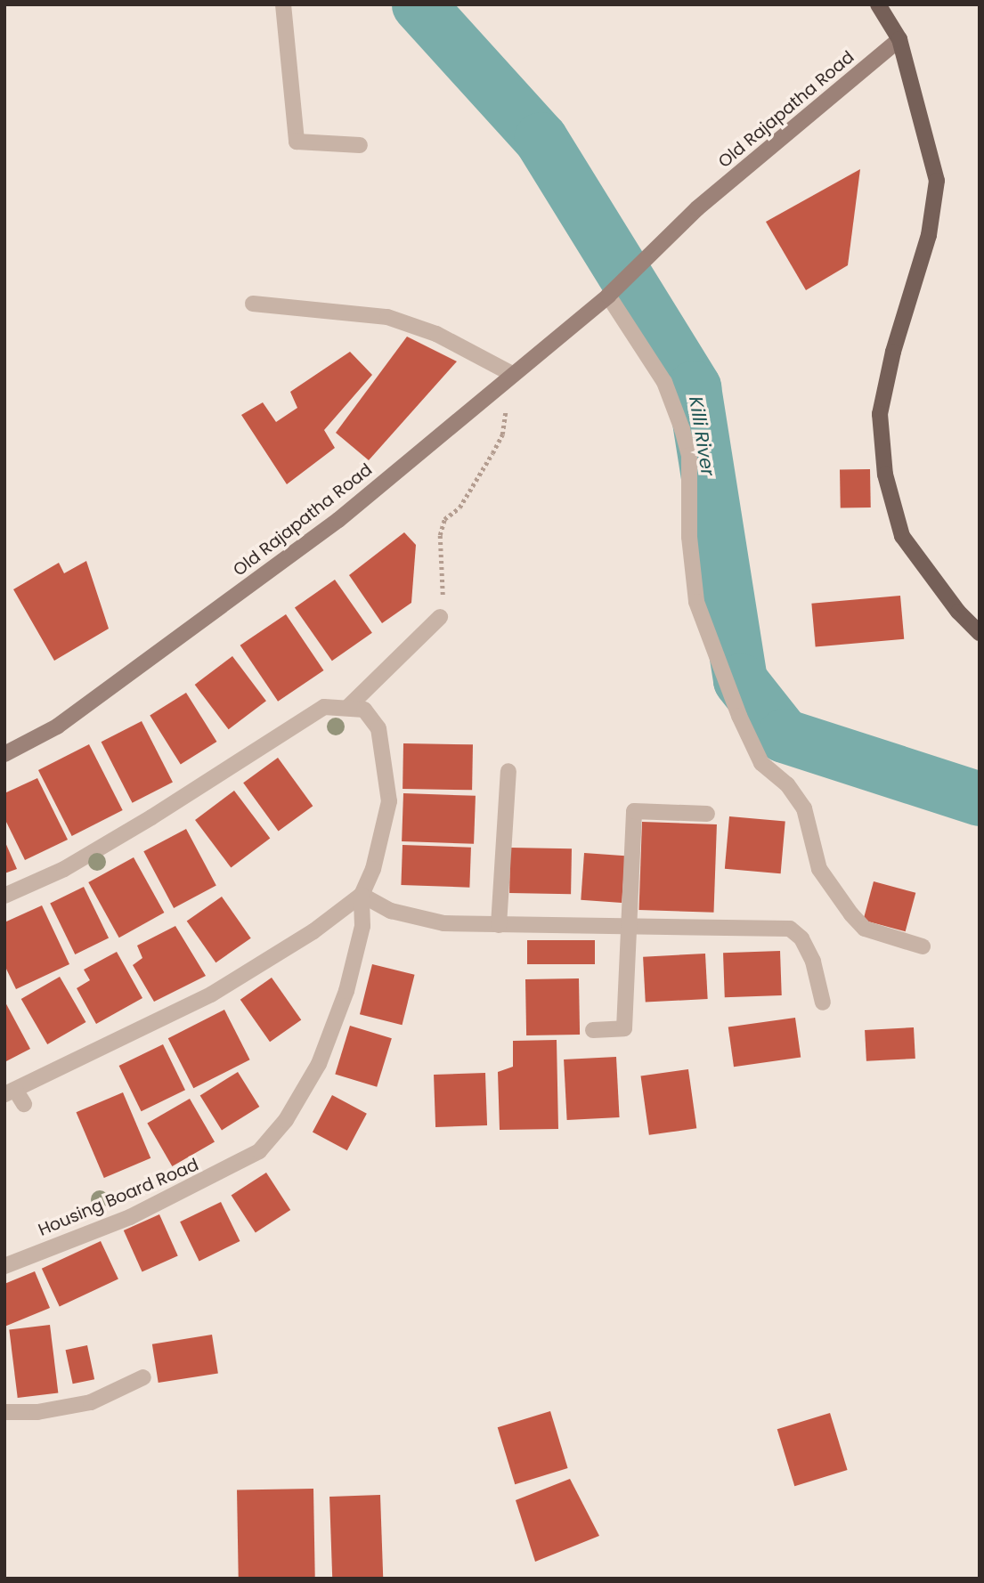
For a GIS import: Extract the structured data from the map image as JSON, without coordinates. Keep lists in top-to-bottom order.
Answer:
{
  "streets": {
    "main road": ["Old Rajapatha Road"],
    "street": ["Housing Board Road"]
  },
  "water": ["Killi River"]
}
